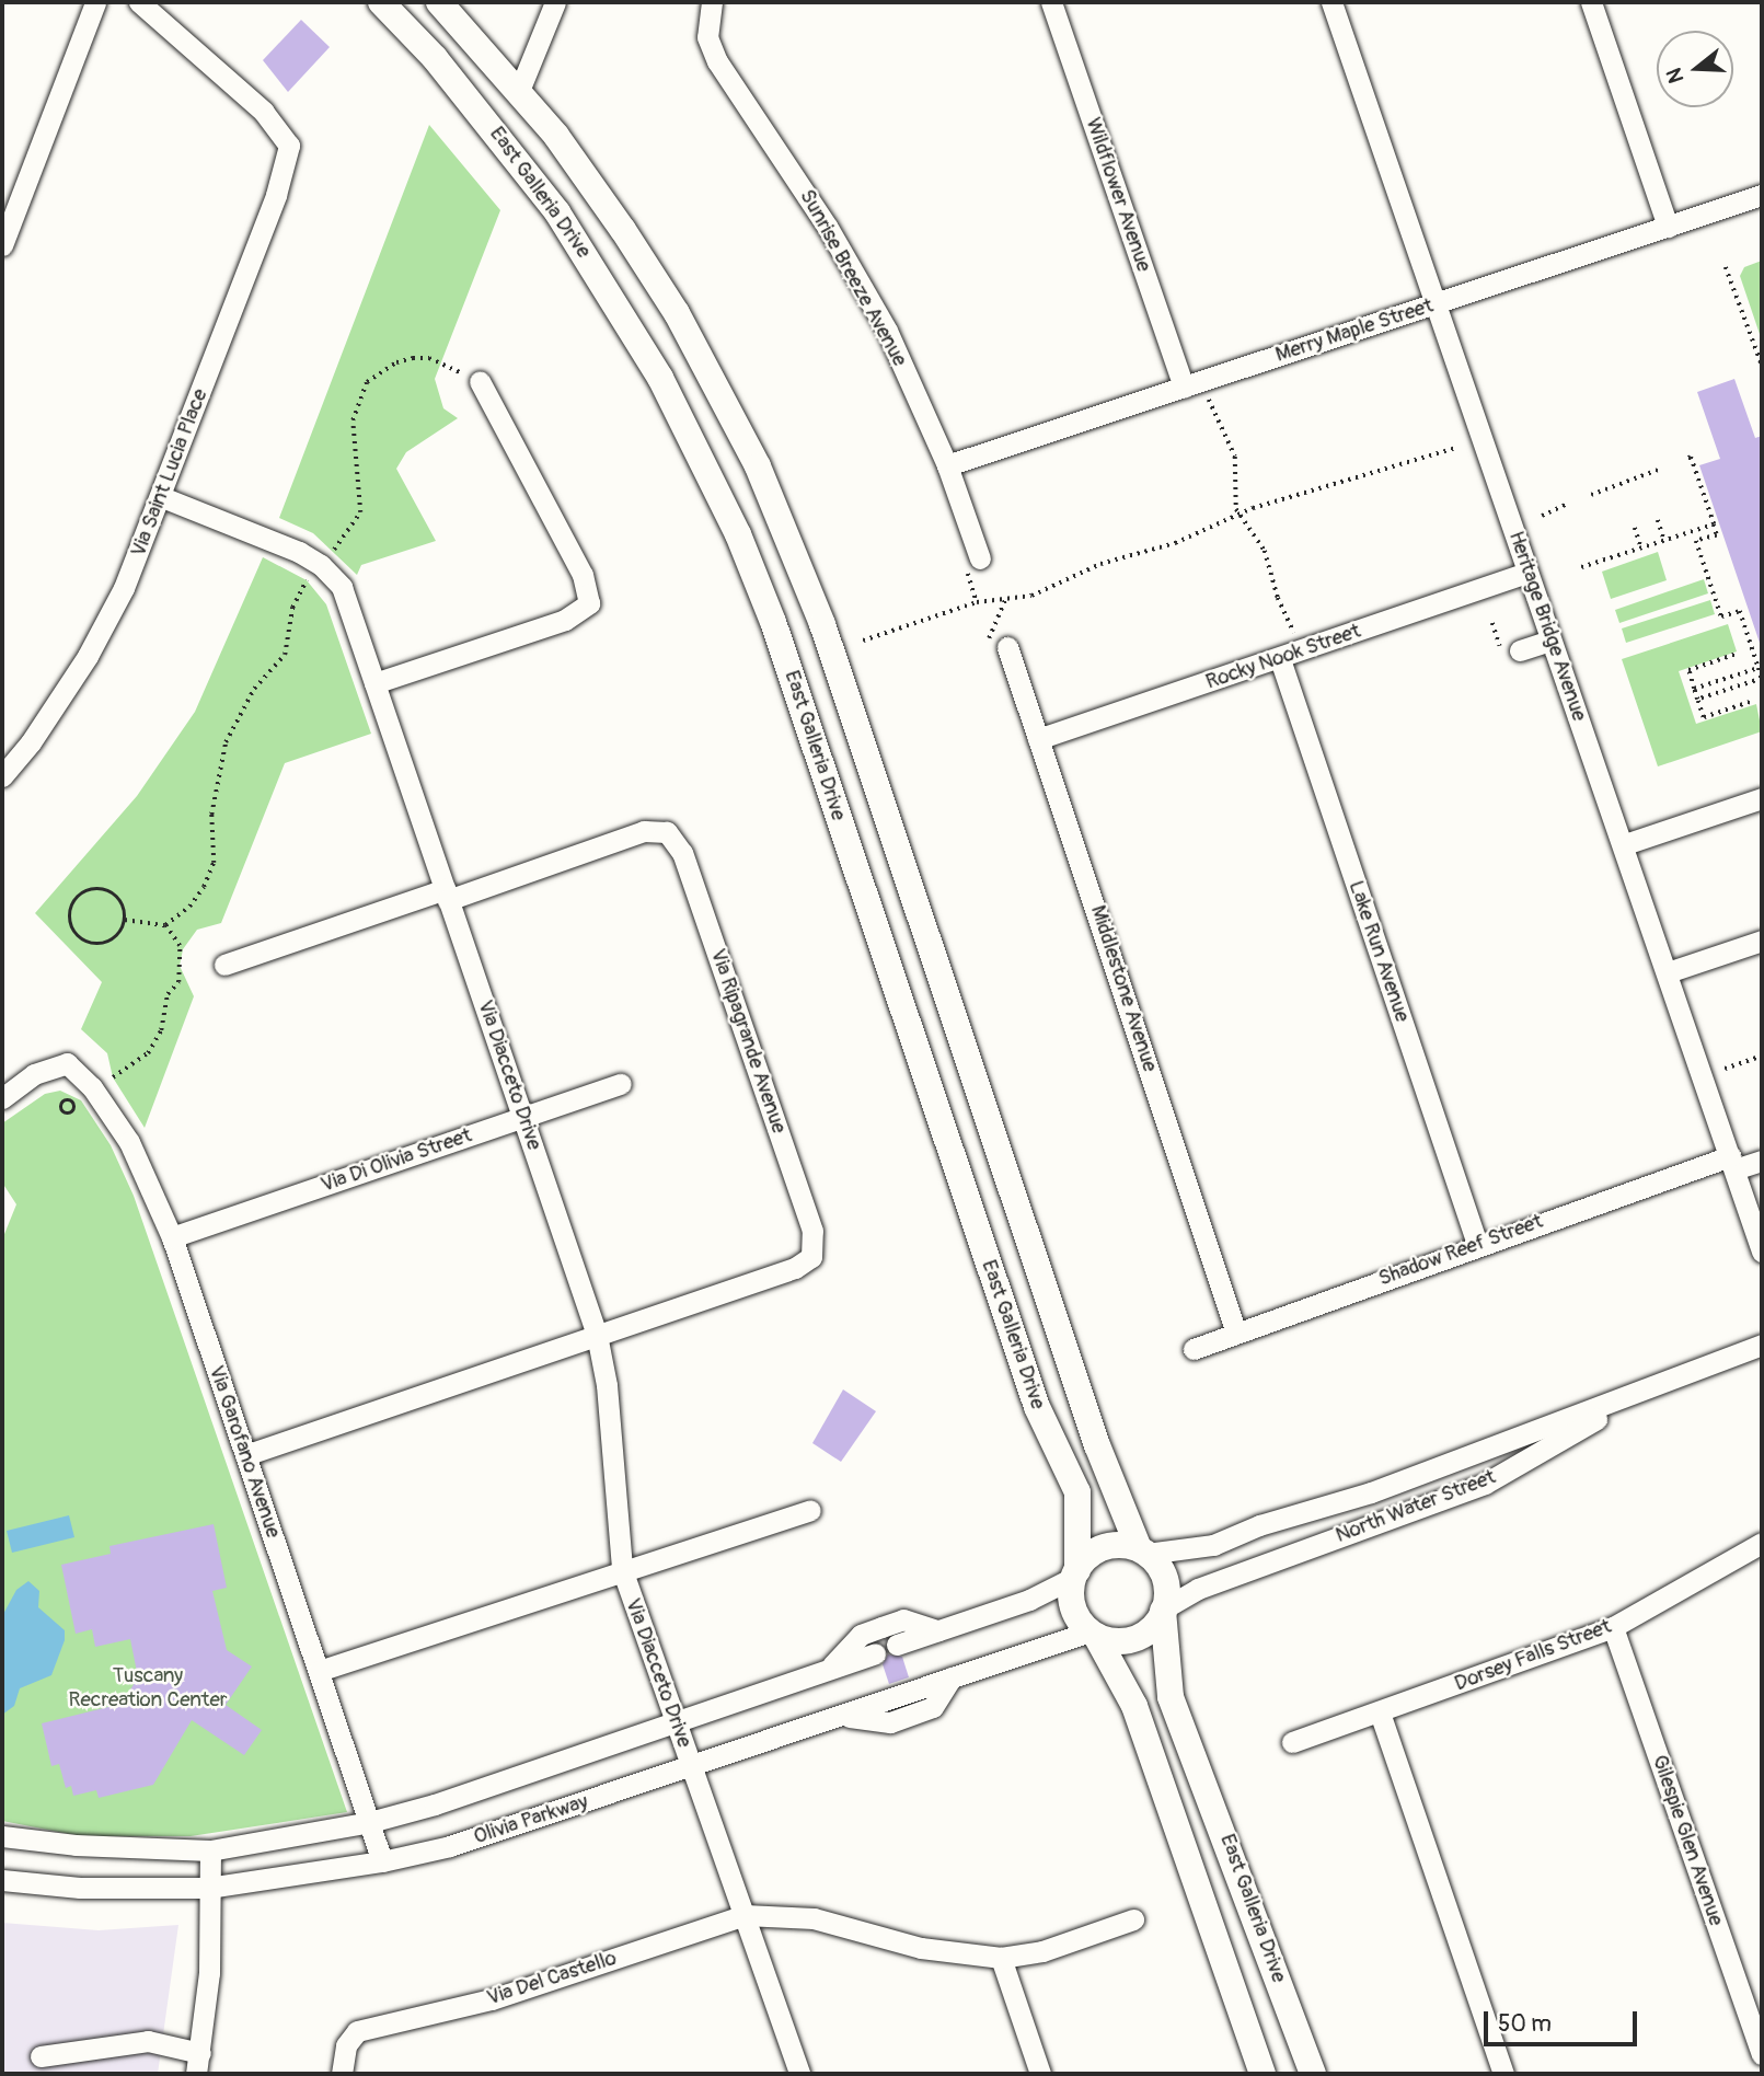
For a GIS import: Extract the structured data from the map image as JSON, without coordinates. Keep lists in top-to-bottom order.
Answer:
{
  "streets": {
    "main road": ["East Galleria Drive"],
    "street": [
      "Wildflower Avenue",
      "Sunrise Breeze Avenue",
      "Merry Maple Street",
      "Via Saint Lucia Place",
      "Heritage Bridge Avenue",
      "Rocky Nook Street",
      "Lake Run Avenue",
      "Middlestone Avenue",
      "Via Ripagrande Avenue",
      "Via Diacceto Drive",
      "Via Di Olivia Street",
      "Shadow Reef Street",
      "Via Garofano Avenue",
      "North Water Street",
      "Dorsey Falls Street",
      "Olivia Parkway",
      "Gilespie Glen Avenue",
      "Via Del Castello"
    ]
  },
  "crossings": [
    ["East Galleria Drive", "North Water Street"],
    ["East Galleria Drive", "Olivia Parkway"],
    ["Wildflower Avenue", "Merry Maple Street"],
    ["Sunrise Breeze Avenue", "Merry Maple Street"],
    ["Merry Maple Street", "Heritage Bridge Avenue"],
    ["Via Saint Lucia Place", "Via Diacceto Drive"],
    ["Heritage Bridge Avenue", "Rocky Nook Street"],
    ["Heritage Bridge Avenue", "Shadow Reef Street"],
    ["Rocky Nook Street", "Lake Run Avenue"],
    ["Rocky Nook Street", "Middlestone Avenue"],
    ["Lake Run Avenue", "Shadow Reef Street"],
    ["Middlestone Avenue", "Shadow Reef Street"],
    ["Via Ripagrande Avenue", "Via Diacceto Drive"],
    ["Via Diacceto Drive", "Via Di Olivia Street"],
    ["Via Diacceto Drive", "Olivia Parkway"],
    ["Via Diacceto Drive", "Via Del Castello"],
    ["Via Di Olivia Street", "Via Garofano Avenue"],
    ["Via Garofano Avenue", "Olivia Parkway"],
    ["North Water Street", "Olivia Parkway"],
    ["Dorsey Falls Street", "Gilespie Glen Avenue"]
  ],
  "parks": ["Tuscany Recreation Center"],
  "scale_bar": "50 m",
  "north": "left"
}
